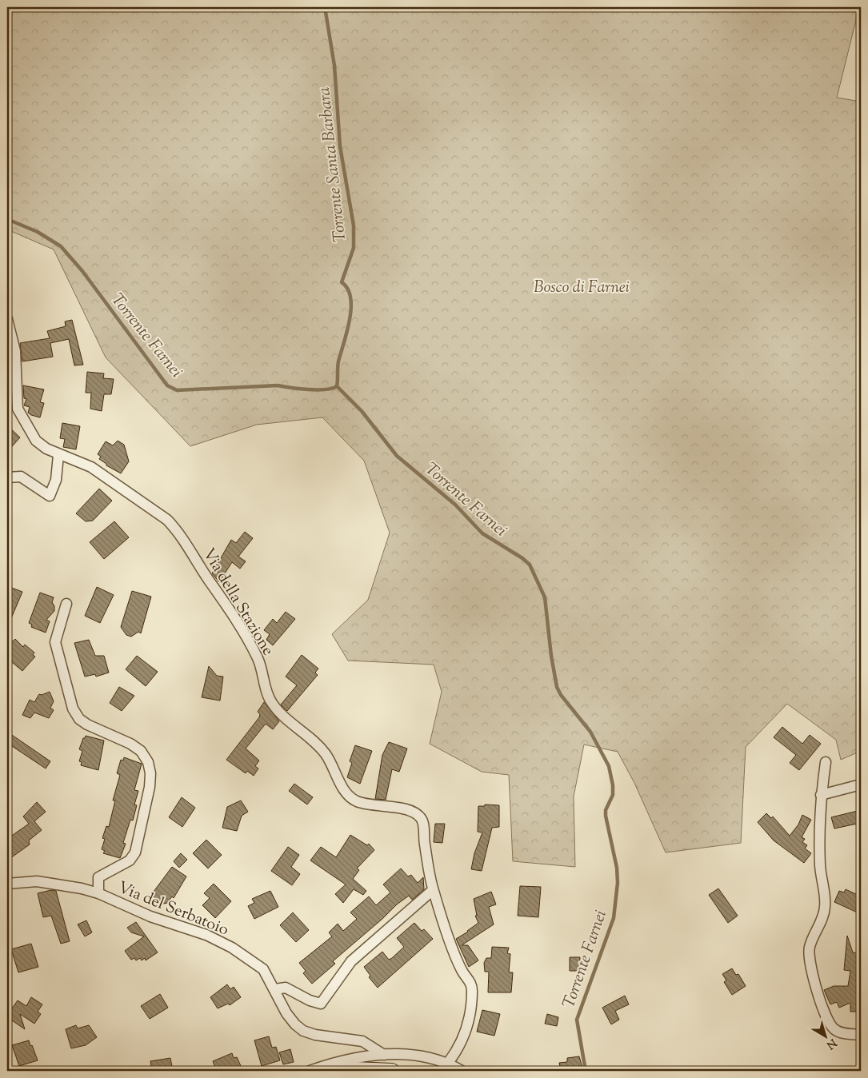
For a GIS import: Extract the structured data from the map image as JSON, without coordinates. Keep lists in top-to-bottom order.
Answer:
{
  "streets": {
    "street": ["Via della Stazione", "Via del Serbatoio"]
  },
  "water": ["Torrente Santa Barbara", "Torrente Farnei"],
  "parks": ["Bosco di Farnei"],
  "north": "bottom right"
}
